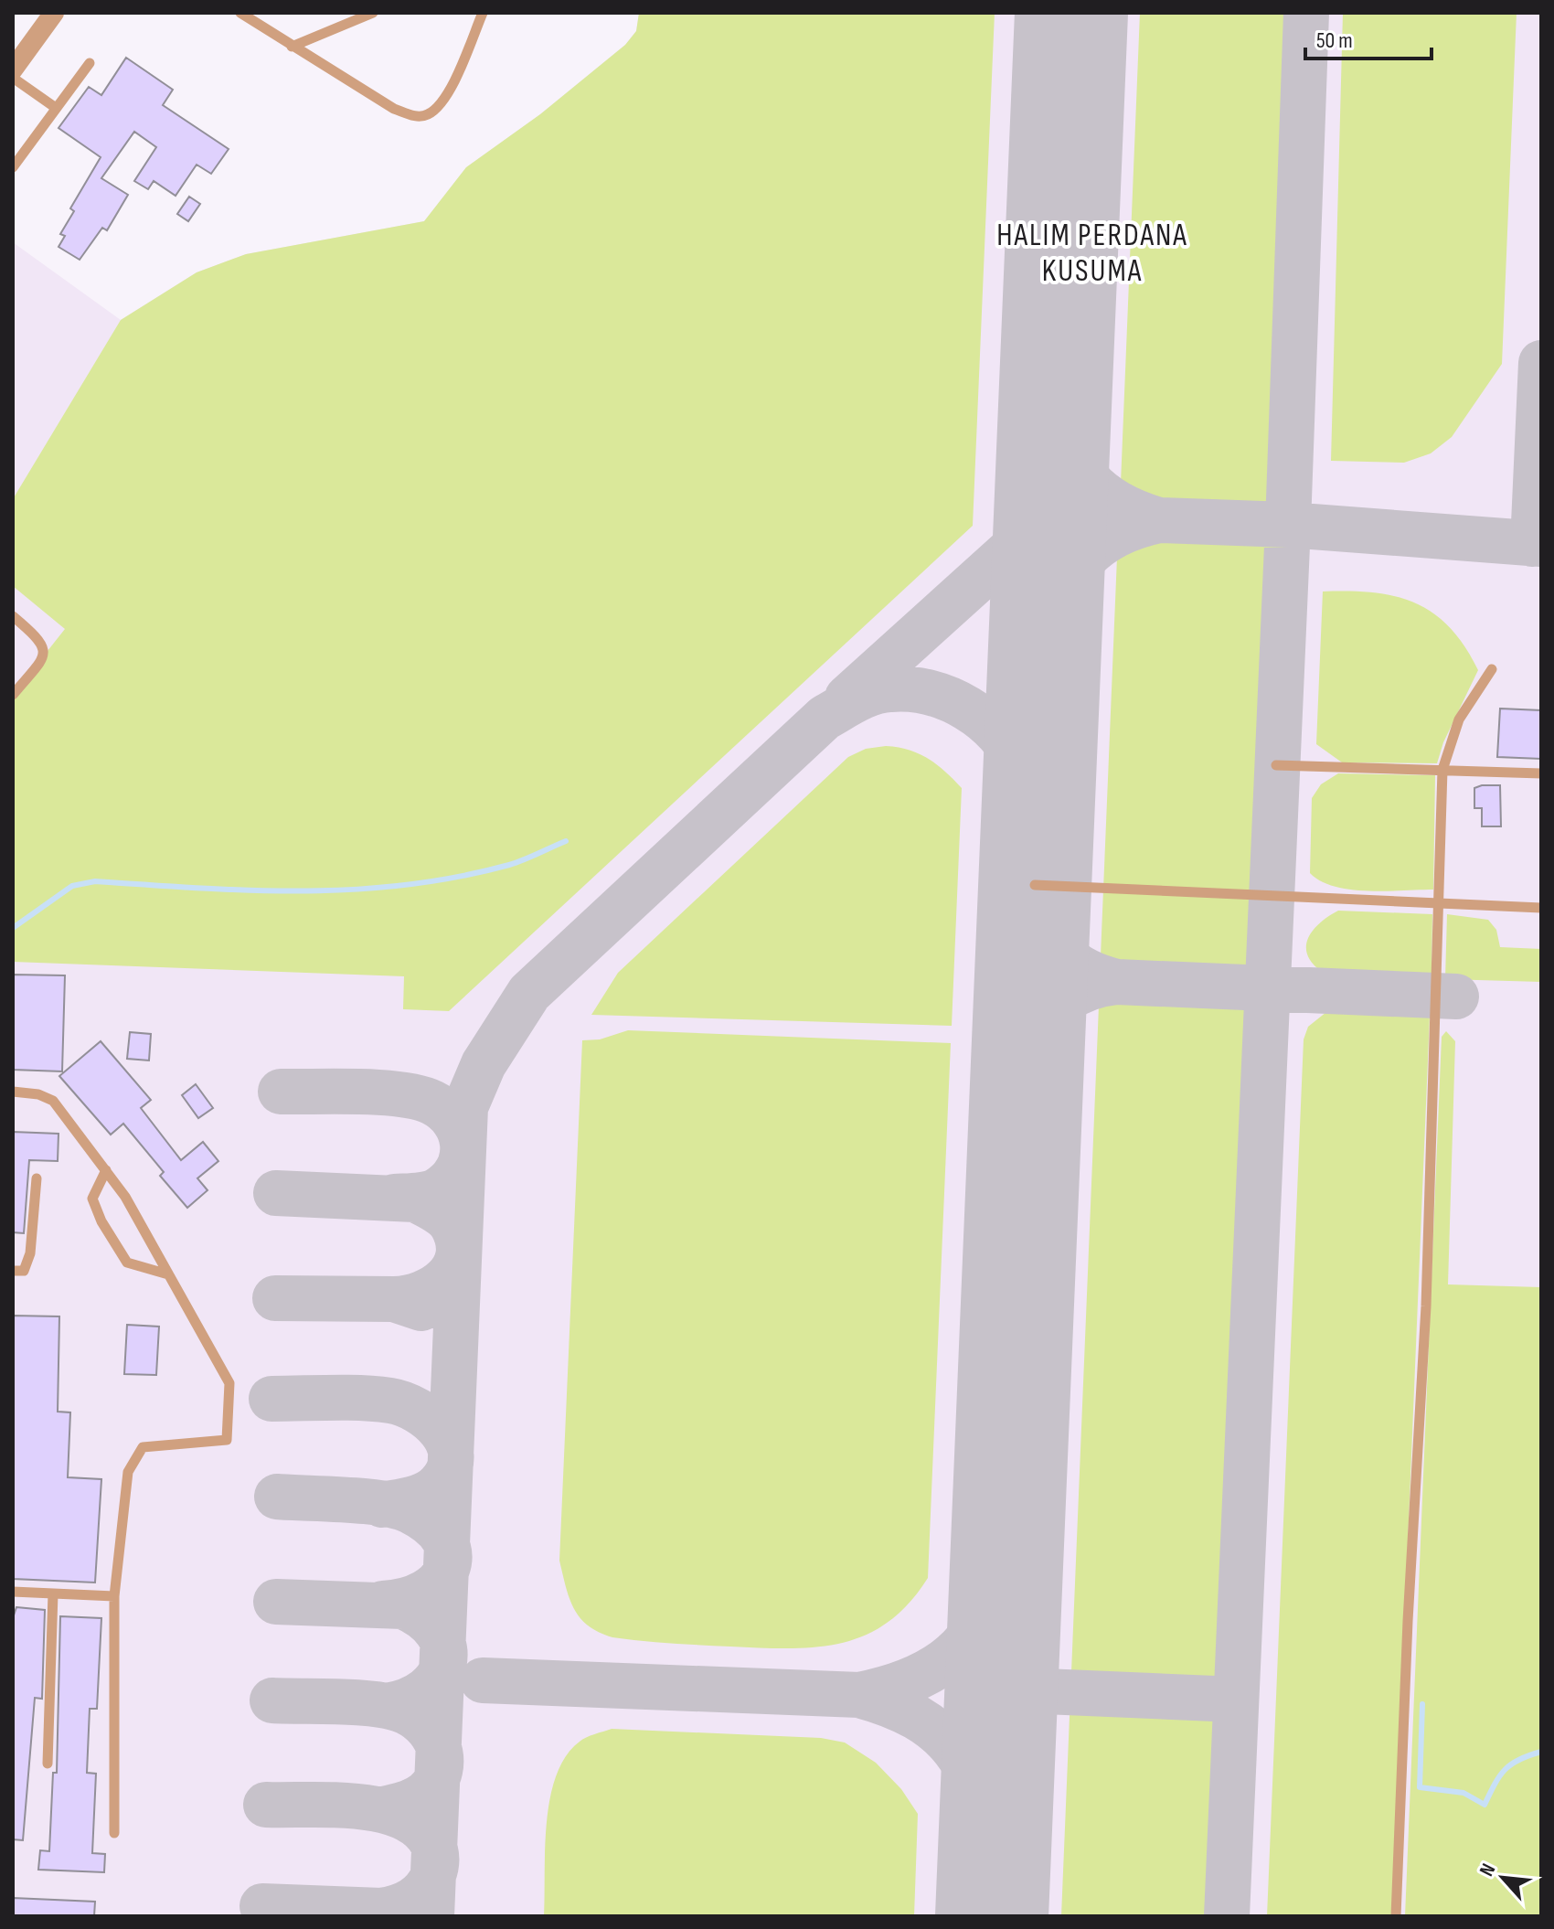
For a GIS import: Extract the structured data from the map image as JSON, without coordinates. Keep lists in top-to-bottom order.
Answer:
{
  "districts": ["HALIM PERDANA KUSUMA"],
  "scale_bar": "50 m",
  "north": "top left"
}
